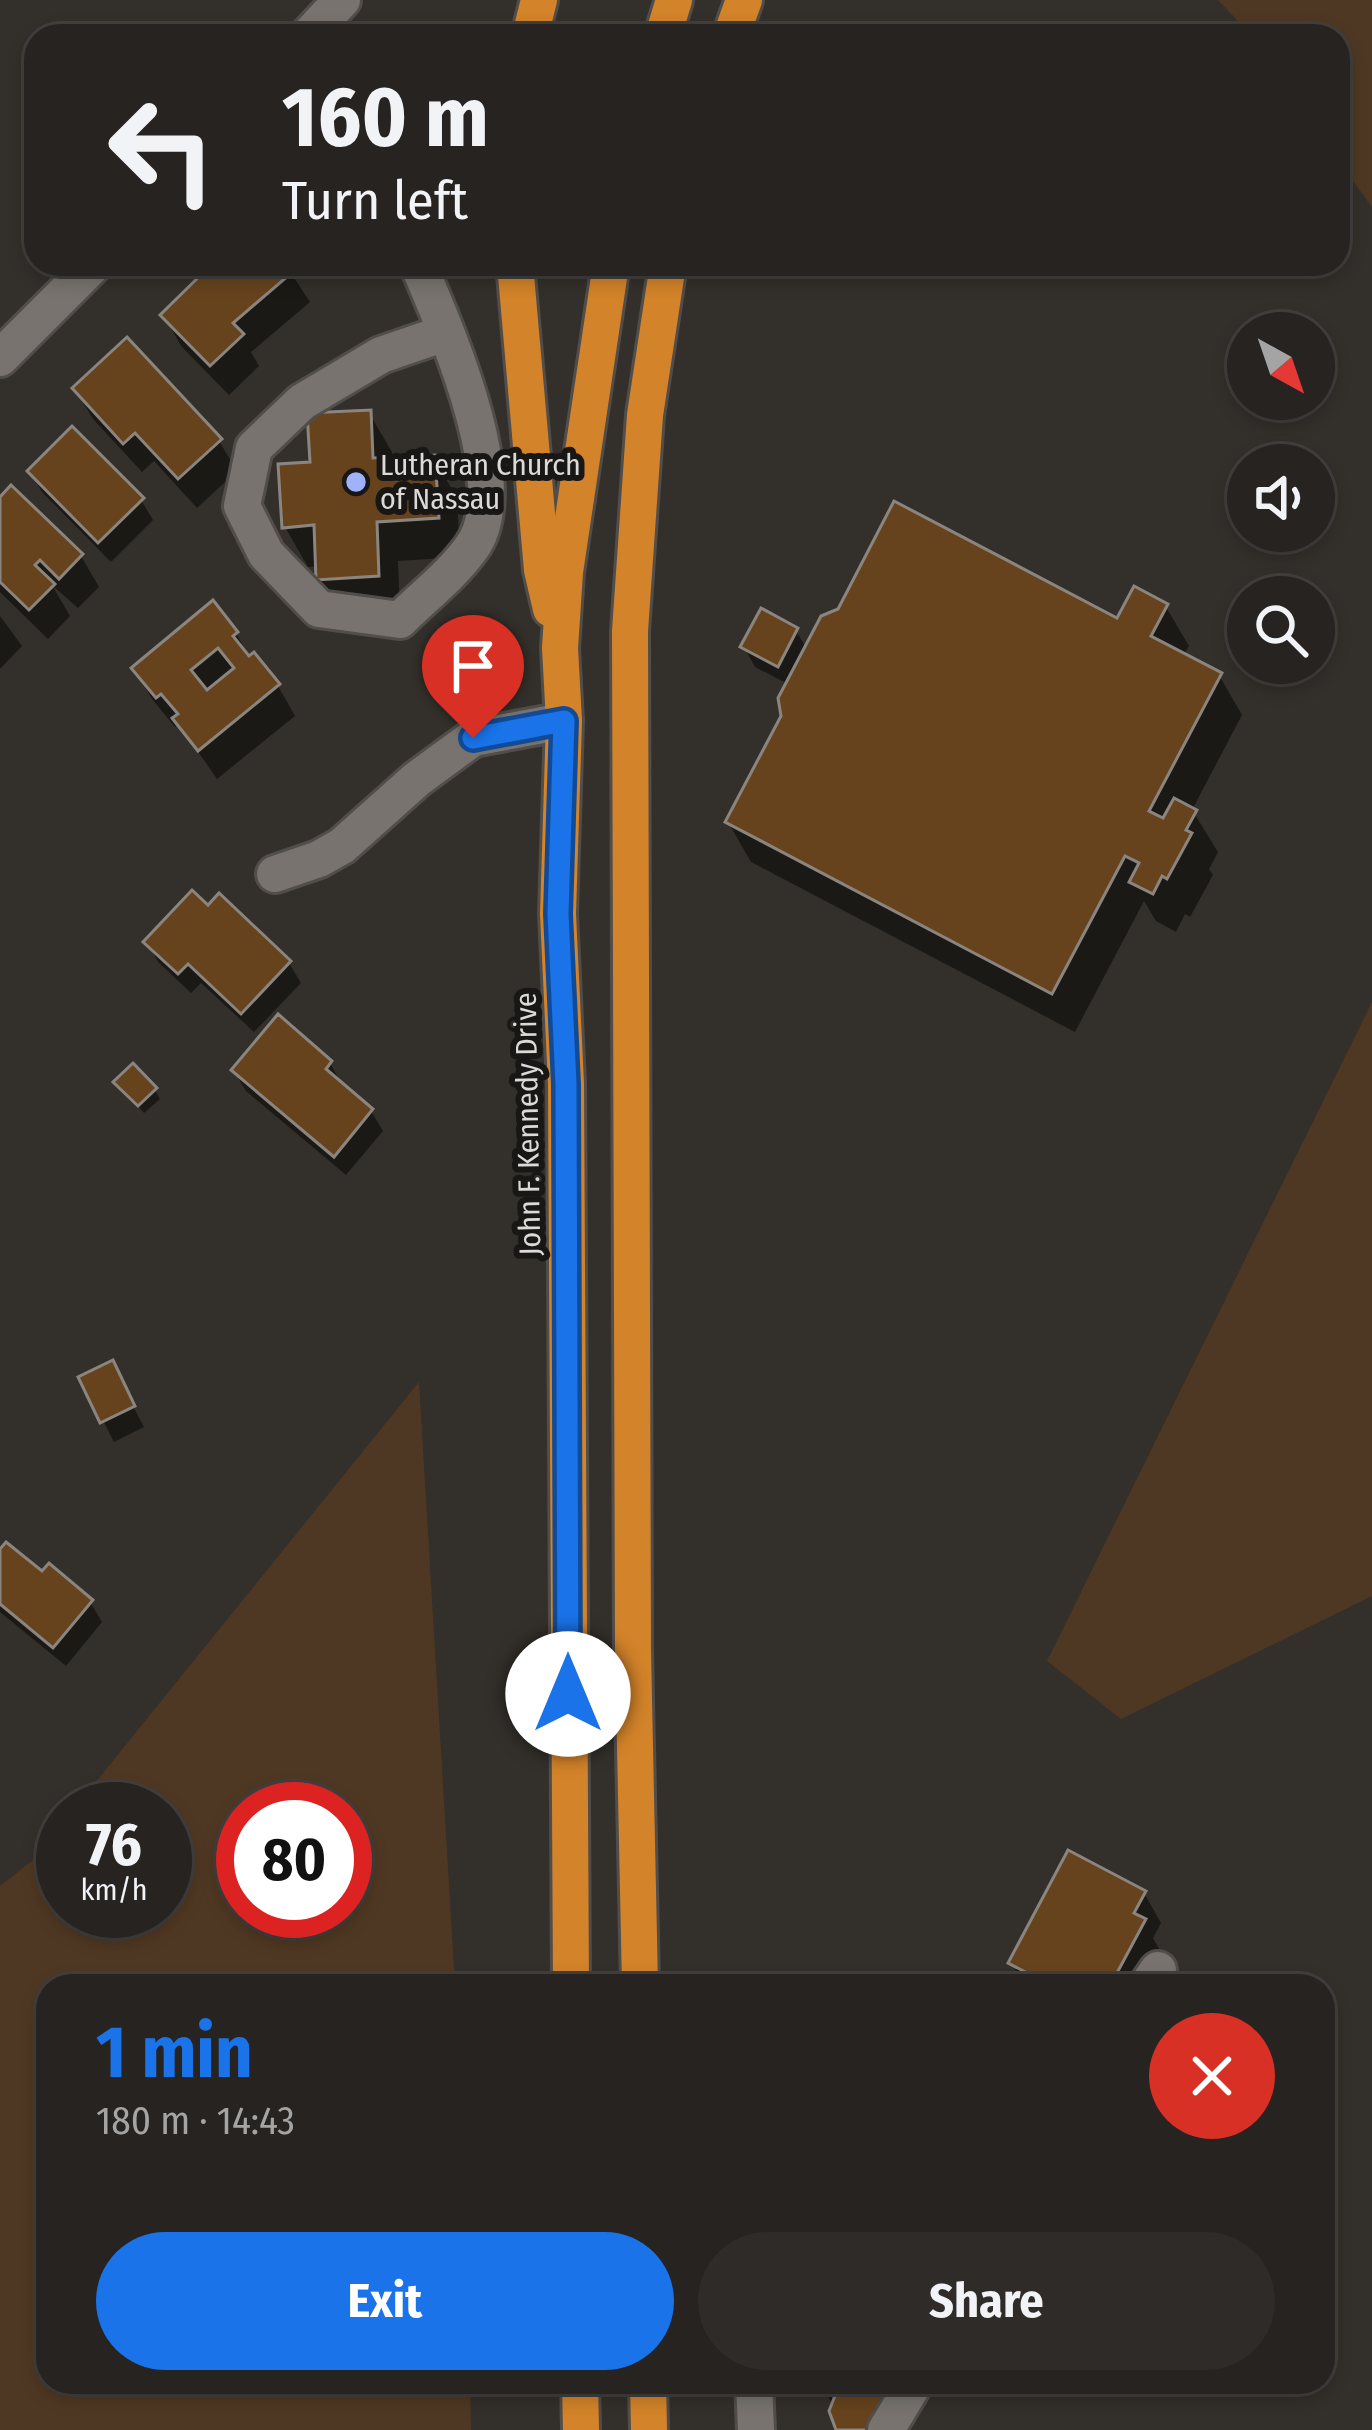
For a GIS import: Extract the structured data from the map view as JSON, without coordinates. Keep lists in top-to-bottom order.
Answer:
{
  "streets": {
    "highway": ["John F. Kennedy Drive"]
  },
  "places": ["Lutheran Church of Nassau"],
  "north": "bottom right",
  "page": {
    "turn": ["160 m", "Turn left"],
    "speed": "76 km/h",
    "limit": "80",
    "heading": ["1 min", "180 m · 14:43"],
    "buttons": ["Exit", "Share"]
  }
}
